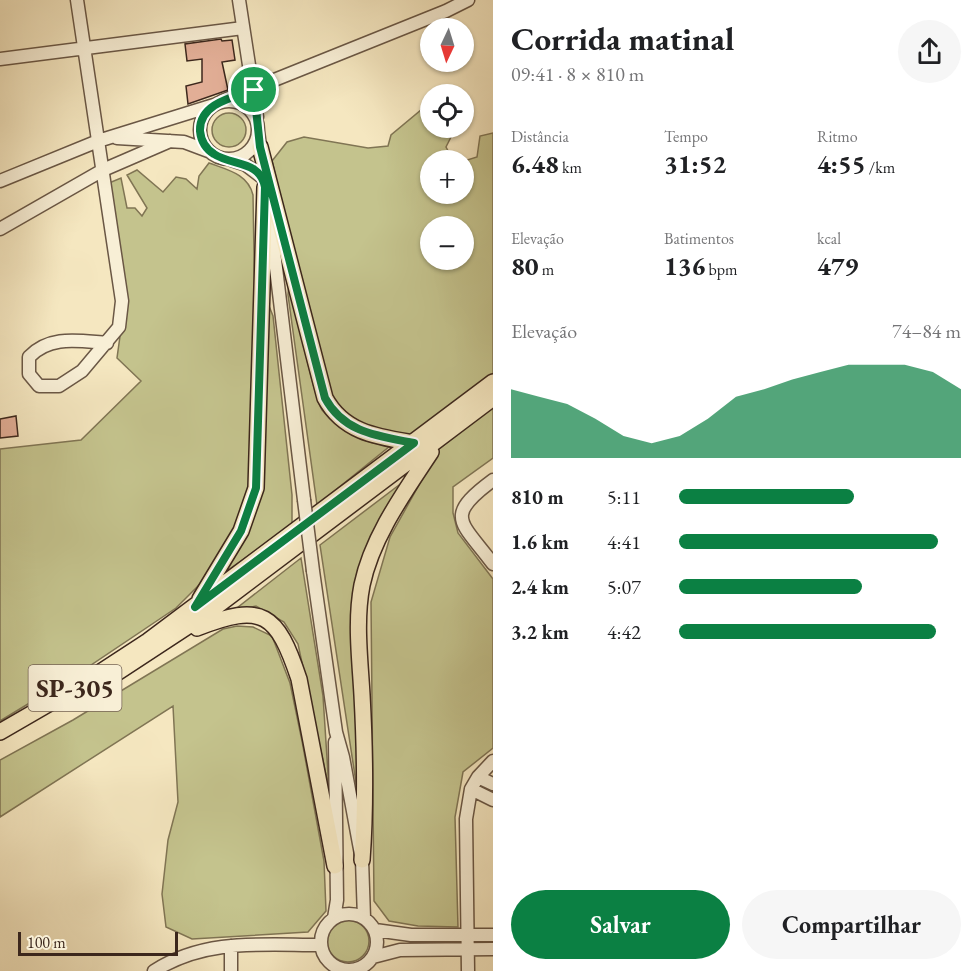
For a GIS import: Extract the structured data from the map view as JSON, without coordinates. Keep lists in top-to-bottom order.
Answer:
{
  "streets": {
    "main road": ["SP-305"]
  },
  "scale_bar": "100 m",
  "north": "bottom",
  "page": {
    "heading": ["Corrida matinal", "09:41 · 8 × 810 m"],
    "map_buttons": ["+", "−"],
    "stats": [
      ["Distância", "6.48 km"],
      ["Tempo", "31:52"],
      ["Ritmo", "4:55 /km"],
      ["Elevação", "80 m"],
      ["Batimentos", "136 bpm"],
      ["kcal", "479"]
    ],
    "chart": ["Elevação", "74–84 m"],
    "list": [
      {
        "name": "810 m",
        "note": "5:11"
      },
      {
        "name": "1.6 km",
        "note": "4:41"
      },
      {
        "name": "2.4 km",
        "note": "5:07"
      },
      {
        "name": "3.2 km",
        "note": "4:42"
      }
    ],
    "buttons": ["Salvar", "Compartilhar"],
    "scale": "100 m"
  }
}
